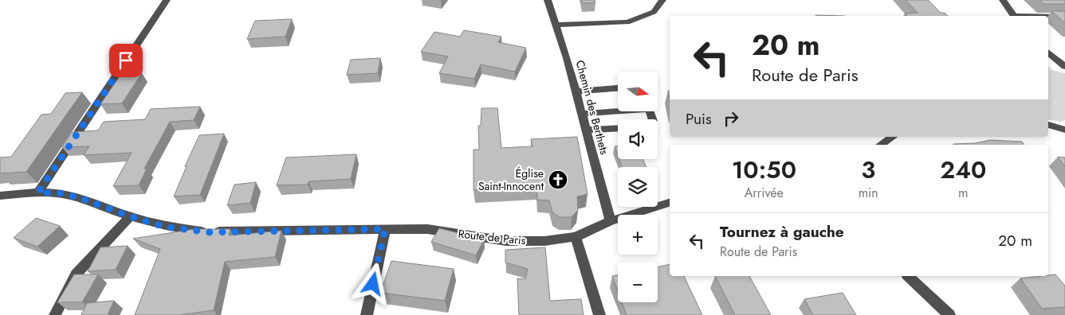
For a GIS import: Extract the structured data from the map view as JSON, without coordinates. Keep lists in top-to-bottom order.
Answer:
{
  "streets": {
    "street": ["Chemin des Berthets", "Route de Paris"]
  },
  "crossings": [
    ["Chemin des Berthets", "Route de Paris"]
  ],
  "places": {
    "church": ["Église Saint-Innocent"]
  },
  "north": "right",
  "page": {
    "turn": ["20 m", "Route de Paris"],
    "map_buttons": ["+", "−"],
    "then": "Puis",
    "eta": [
      "10:50",
      "Arrivée",
      "3",
      "min",
      "240",
      "m"
    ],
    "list": [
      {
        "name": "Tournez à gauche",
        "note": "Route de Paris",
        "value": "20 m"
      }
    ]
  }
}
